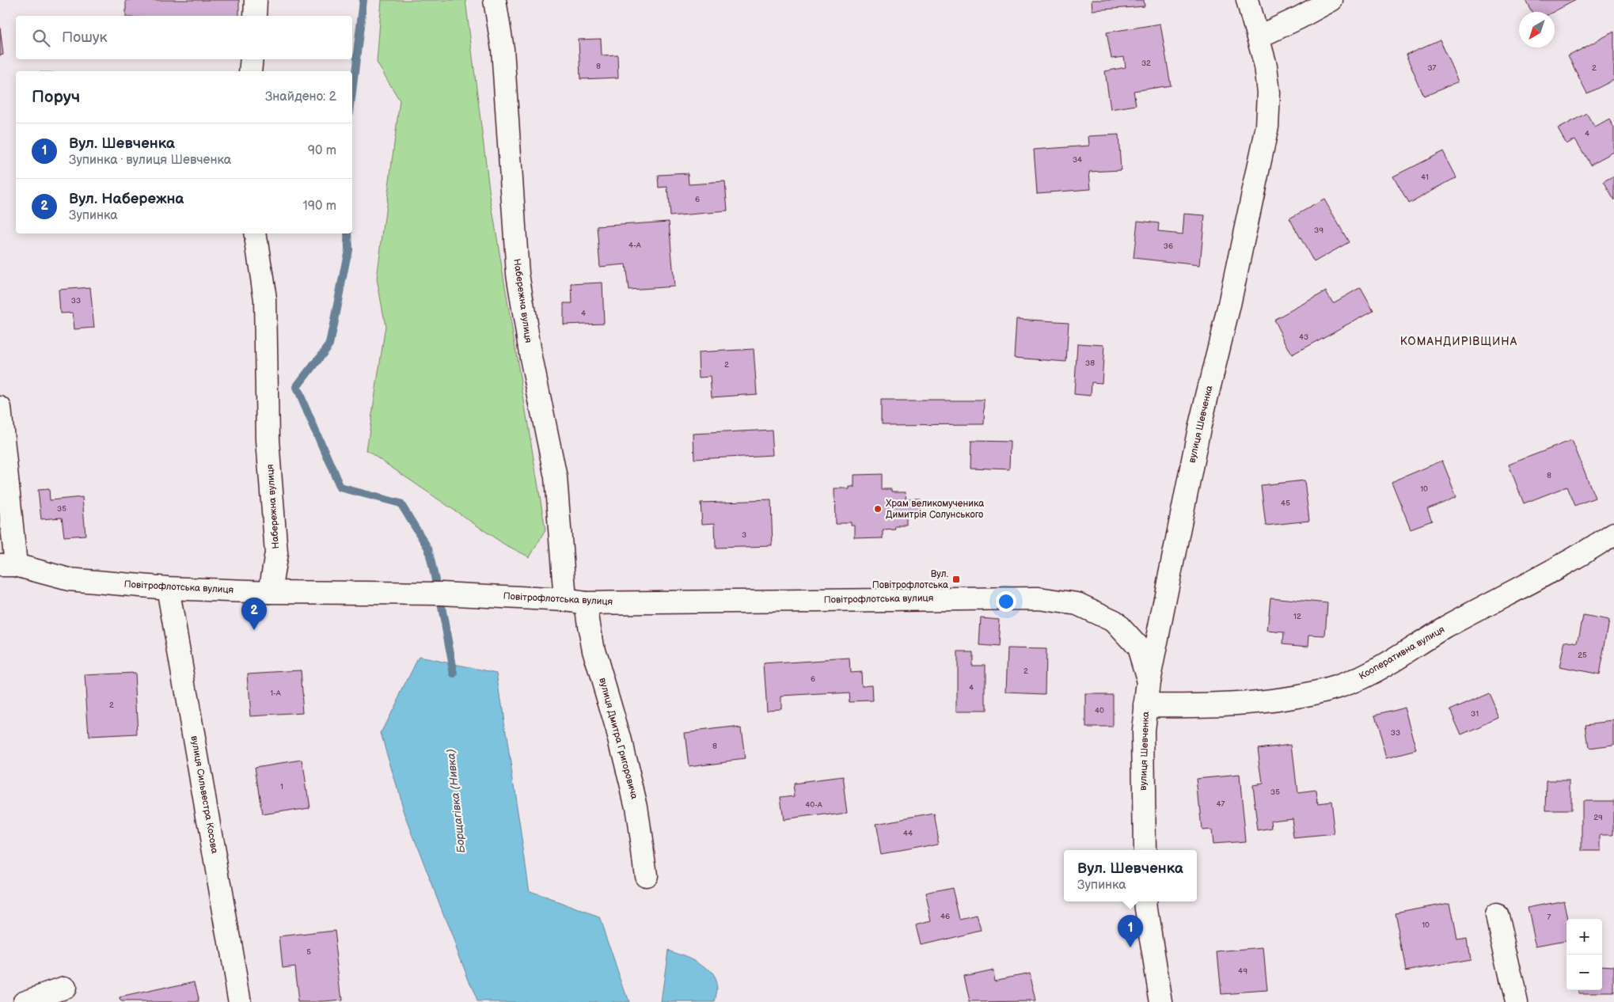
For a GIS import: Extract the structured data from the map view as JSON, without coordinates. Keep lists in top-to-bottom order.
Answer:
{
  "streets": {
    "street": [
      "Набережна вулиця",
      "вулиця Шевченка",
      "Повітрофлотська вулиця",
      "Кооперативна вулиця",
      "вулиця Дмитра Григоровича",
      "вулиця Сильвестра Косова"
    ]
  },
  "crossings": [
    ["Набережна вулиця", "Повітрофлотська вулиця"],
    ["Набережна вулиця", "вулиця Дмитра Григоровича"],
    ["вулиця Шевченка", "Повітрофлотська вулиця"],
    ["вулиця Шевченка", "Кооперативна вулиця"],
    ["Повітрофлотська вулиця", "вулиця Дмитра Григоровича"],
    ["Повітрофлотська вулиця", "вулиця Сильвестра Косова"]
  ],
  "districts": ["КОМАНДИРІВЩИНА"],
  "water": ["Борщагівка (Нивка)"],
  "places": {
    "other": ["Храм великомученика Димитрія Солунського"],
    "transit": ["Вул. Повітрофлотська"]
  },
  "house_numbers": [
    "32",
    "8",
    "37",
    "2",
    "4",
    "34",
    "41",
    "6",
    "39",
    "4-А",
    "36",
    "33",
    "4",
    "43",
    "38",
    "2",
    "8",
    "10",
    "45",
    "35",
    "3",
    "12",
    "25",
    "2",
    "6",
    "4",
    "1-А",
    "2",
    "40",
    "31",
    "33",
    "8",
    "1",
    "35",
    "47",
    "40-А",
    "29",
    "44",
    "46",
    "7",
    "10",
    "5",
    "49"
  ],
  "north": "bottom left",
  "page": {
    "search": "Пошук",
    "heading": ["Поруч", "Знайдено: 2"],
    "list": [
      {
        "mark": "1",
        "name": "Вул. Шевченка",
        "note": "Зупинка · вулиця Шевченка",
        "value": "90 m"
      },
      {
        "mark": "2",
        "name": "Вул. Набережна",
        "note": "Зупинка",
        "value": "190 m"
      }
    ],
    "pins": ["2", "1"],
    "popup": ["Вул. Шевченка", "Зупинка"],
    "map_buttons": ["+", "−"]
  }
}
